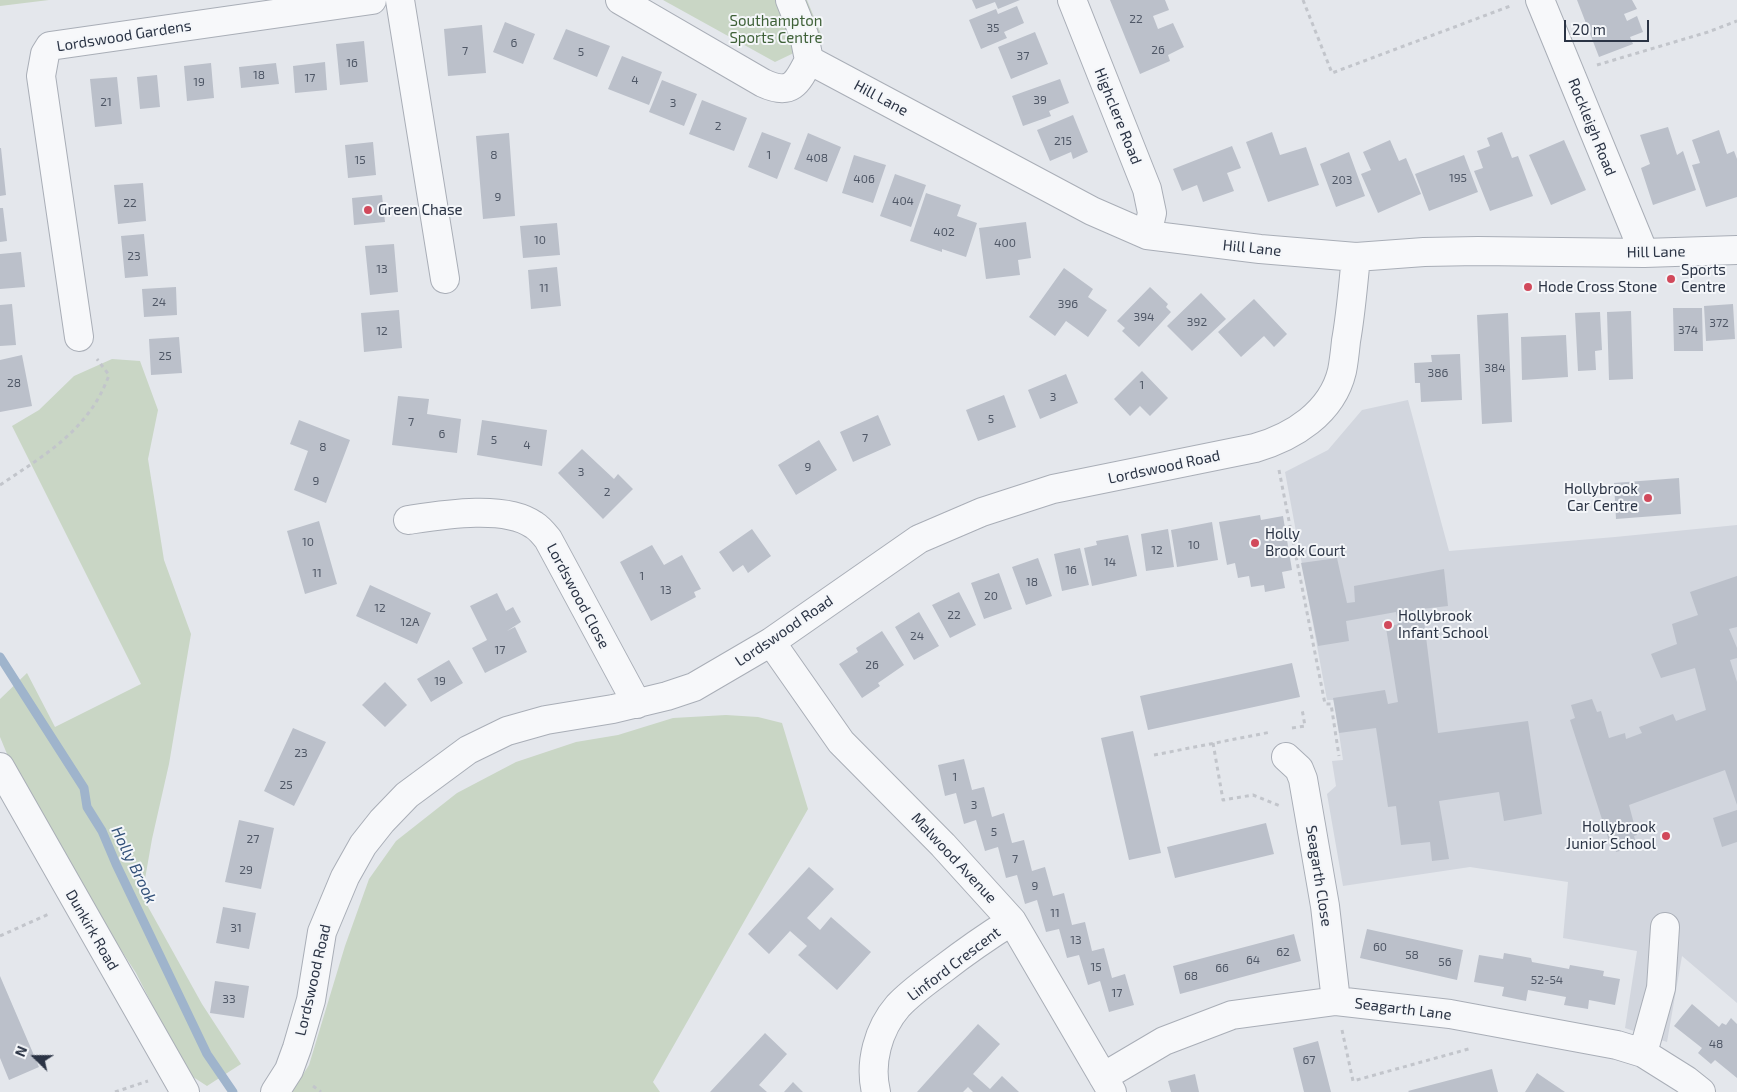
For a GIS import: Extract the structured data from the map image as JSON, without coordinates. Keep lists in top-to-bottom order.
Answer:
{
  "streets": {
    "street": [
      "Lordswood Gardens",
      "Hill Lane",
      "Highclere Road",
      "Rockleigh Road",
      "Lordswood Road",
      "Lordswood Close",
      "Malwood Avenue",
      "Seagarth Close",
      "Dunkirk Road",
      "Linford Crescent",
      "Seagarth Lane"
    ]
  },
  "crossings": [
    ["Hill Lane", "Highclere Road"],
    ["Hill Lane", "Rockleigh Road"],
    ["Hill Lane", "Lordswood Road"],
    ["Lordswood Road", "Lordswood Close"],
    ["Lordswood Road", "Malwood Avenue"],
    ["Malwood Avenue", "Linford Crescent"],
    ["Malwood Avenue", "Seagarth Lane"],
    ["Seagarth Close", "Seagarth Lane"]
  ],
  "water": ["Holly Brook"],
  "parks": ["Southampton Sports Centre"],
  "places": [
    "Green Chase",
    "Sports Centre",
    "Hode Cross Stone",
    "Hollybrook Car Centre",
    "Holly Brook Court",
    "Hollybrook Infant School",
    "Hollybrook Junior School"
  ],
  "house_numbers": [
    "22",
    "35",
    "6",
    "26",
    "7",
    "5",
    "37",
    "16",
    "18",
    "17",
    "4",
    "19",
    "39",
    "21",
    "3",
    "2",
    "215",
    "8",
    "1",
    "408",
    "15",
    "195",
    "406",
    "203",
    "9",
    "404",
    "22",
    "402",
    "10",
    "400",
    "23",
    "13",
    "11",
    "24",
    "396",
    "394",
    "392",
    "372",
    "374",
    "12",
    "25",
    "384",
    "386",
    "28",
    "1",
    "3",
    "5",
    "7",
    "6",
    "7",
    "5",
    "4",
    "8",
    "9",
    "3",
    "9",
    "2",
    "10",
    "10",
    "12",
    "14",
    "16",
    "11",
    "1",
    "18",
    "13",
    "20",
    "12",
    "22",
    "12A",
    "24",
    "17",
    "26",
    "19",
    "23",
    "1",
    "25",
    "3",
    "5",
    "27",
    "7",
    "29",
    "9",
    "11",
    "31",
    "13",
    "60",
    "62",
    "58",
    "64",
    "56",
    "15",
    "66",
    "68",
    "52-54",
    "17",
    "33",
    "48",
    "67"
  ],
  "scale_bar": "20 m",
  "north": "left"
}
